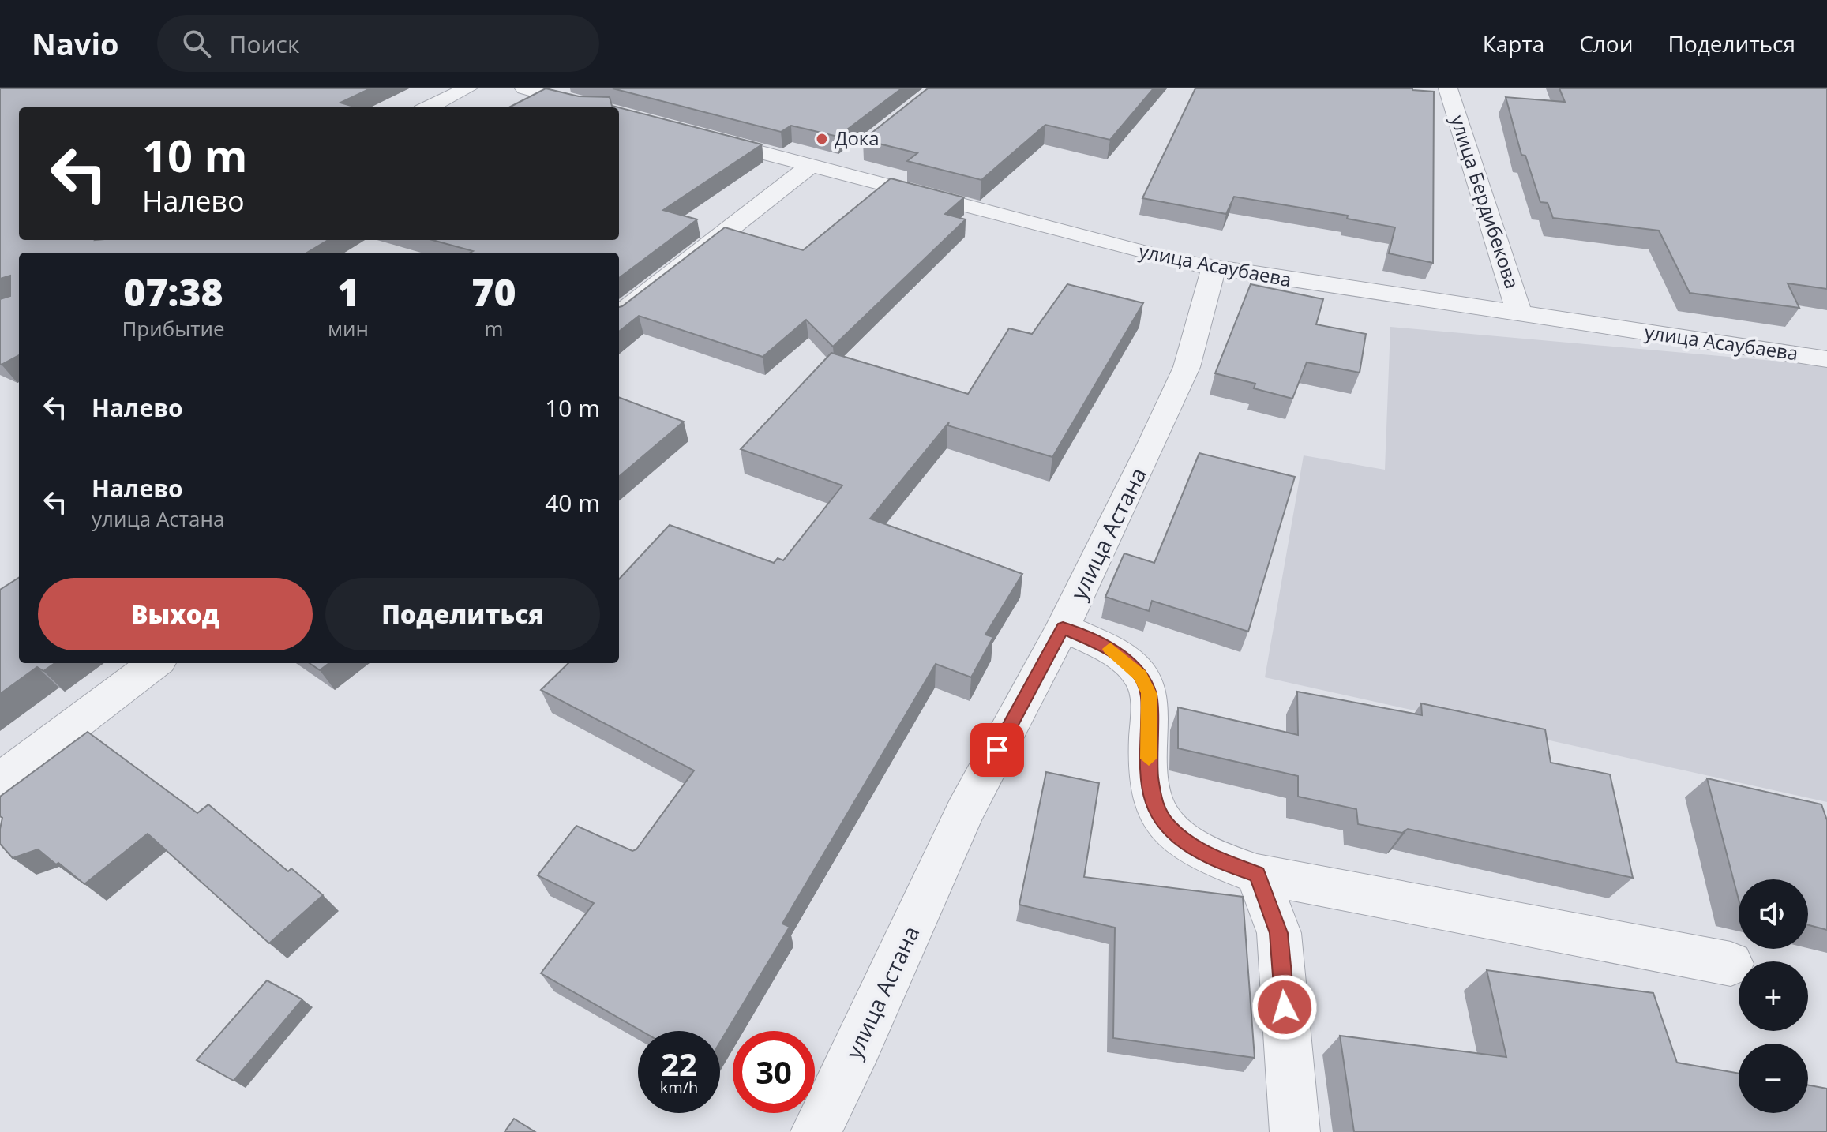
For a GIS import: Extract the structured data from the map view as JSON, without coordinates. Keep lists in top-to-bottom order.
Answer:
{
  "streets": {
    "street": ["улица Бердибекова", "улица Асаубаева", "улица Астана"]
  },
  "crossings": [
    ["улица Бердибекова", "улица Асаубаева"],
    ["улица Асаубаева", "улица Астана"]
  ],
  "places": ["Дока"],
  "page": {
    "header": "Navio",
    "search": "Поиск",
    "nav": ["Карта", "Слои", "Поделиться"],
    "turn": ["10 m", "Налево"],
    "eta": [
      "07:38",
      "Прибытие",
      "1",
      "мин",
      "70",
      "m"
    ],
    "list": [
      {
        "name": "Налево",
        "value": "10 m"
      },
      {
        "name": "Налево",
        "note": "улица Астана",
        "value": "40 m"
      }
    ],
    "buttons": ["Выход", "Поделиться"],
    "map_buttons": ["+", "−"],
    "speed": "22 km/h",
    "limit": "30"
  }
}
